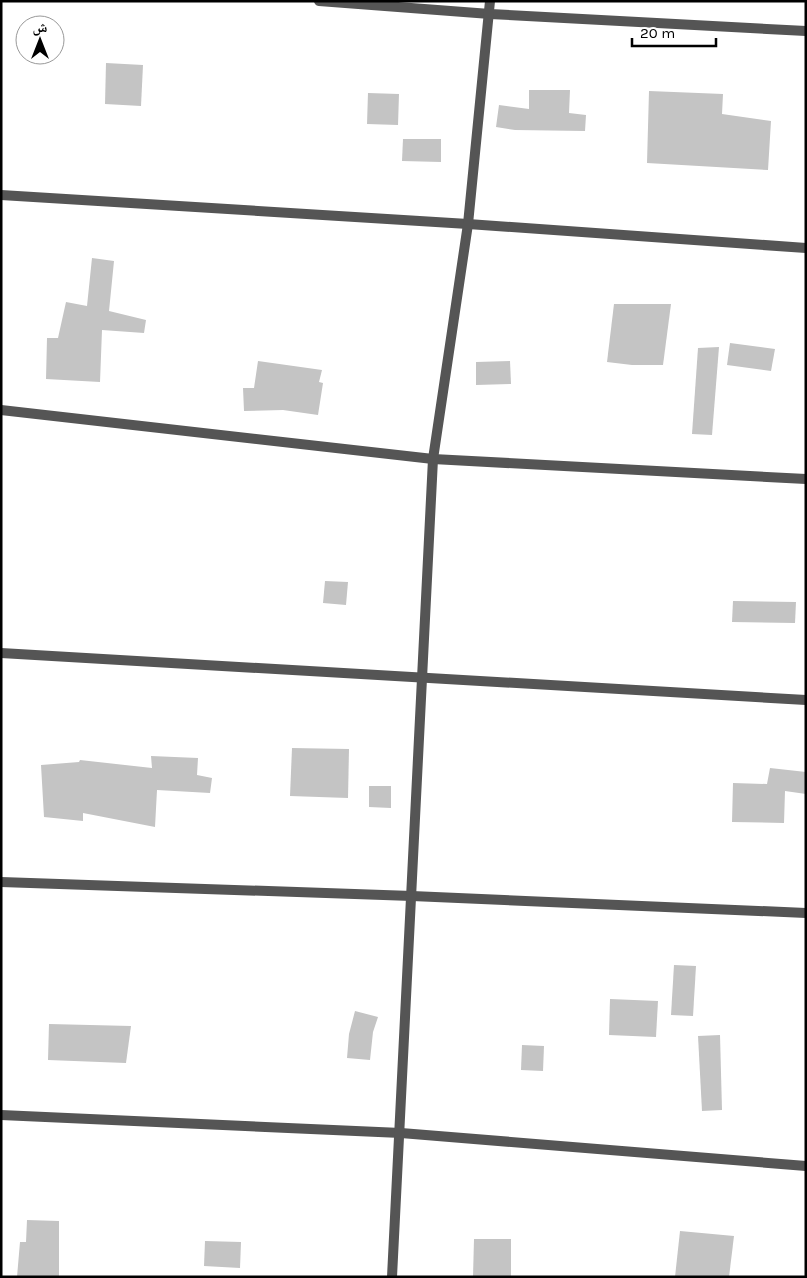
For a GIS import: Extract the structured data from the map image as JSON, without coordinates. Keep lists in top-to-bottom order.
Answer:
{
  "scale_bar": "20 m",
  "north": "top"
}
